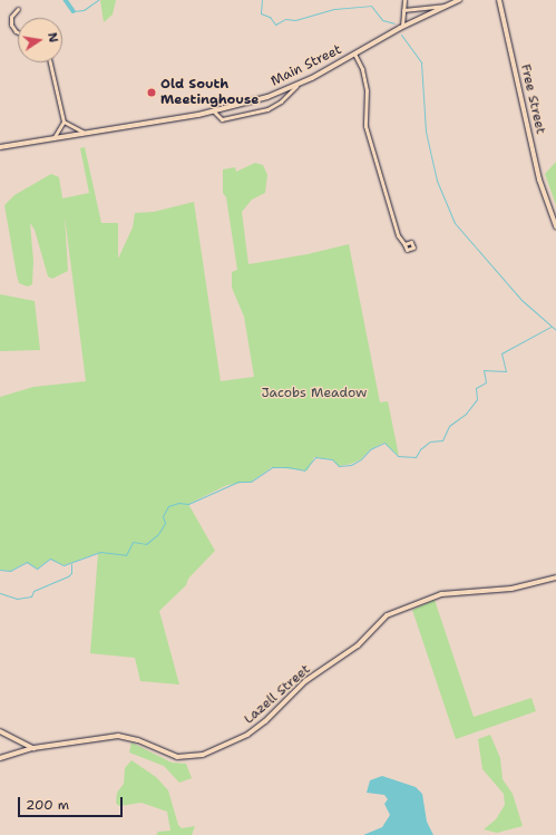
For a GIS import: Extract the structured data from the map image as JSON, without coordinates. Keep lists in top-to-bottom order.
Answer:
{
  "streets": {
    "street": ["Main Street", "Free Street", "Lazell Street"]
  },
  "parks": ["Jacobs Meadow"],
  "places": ["Old South Meetinghouse"],
  "scale_bar": "200 m",
  "north": "right"
}
